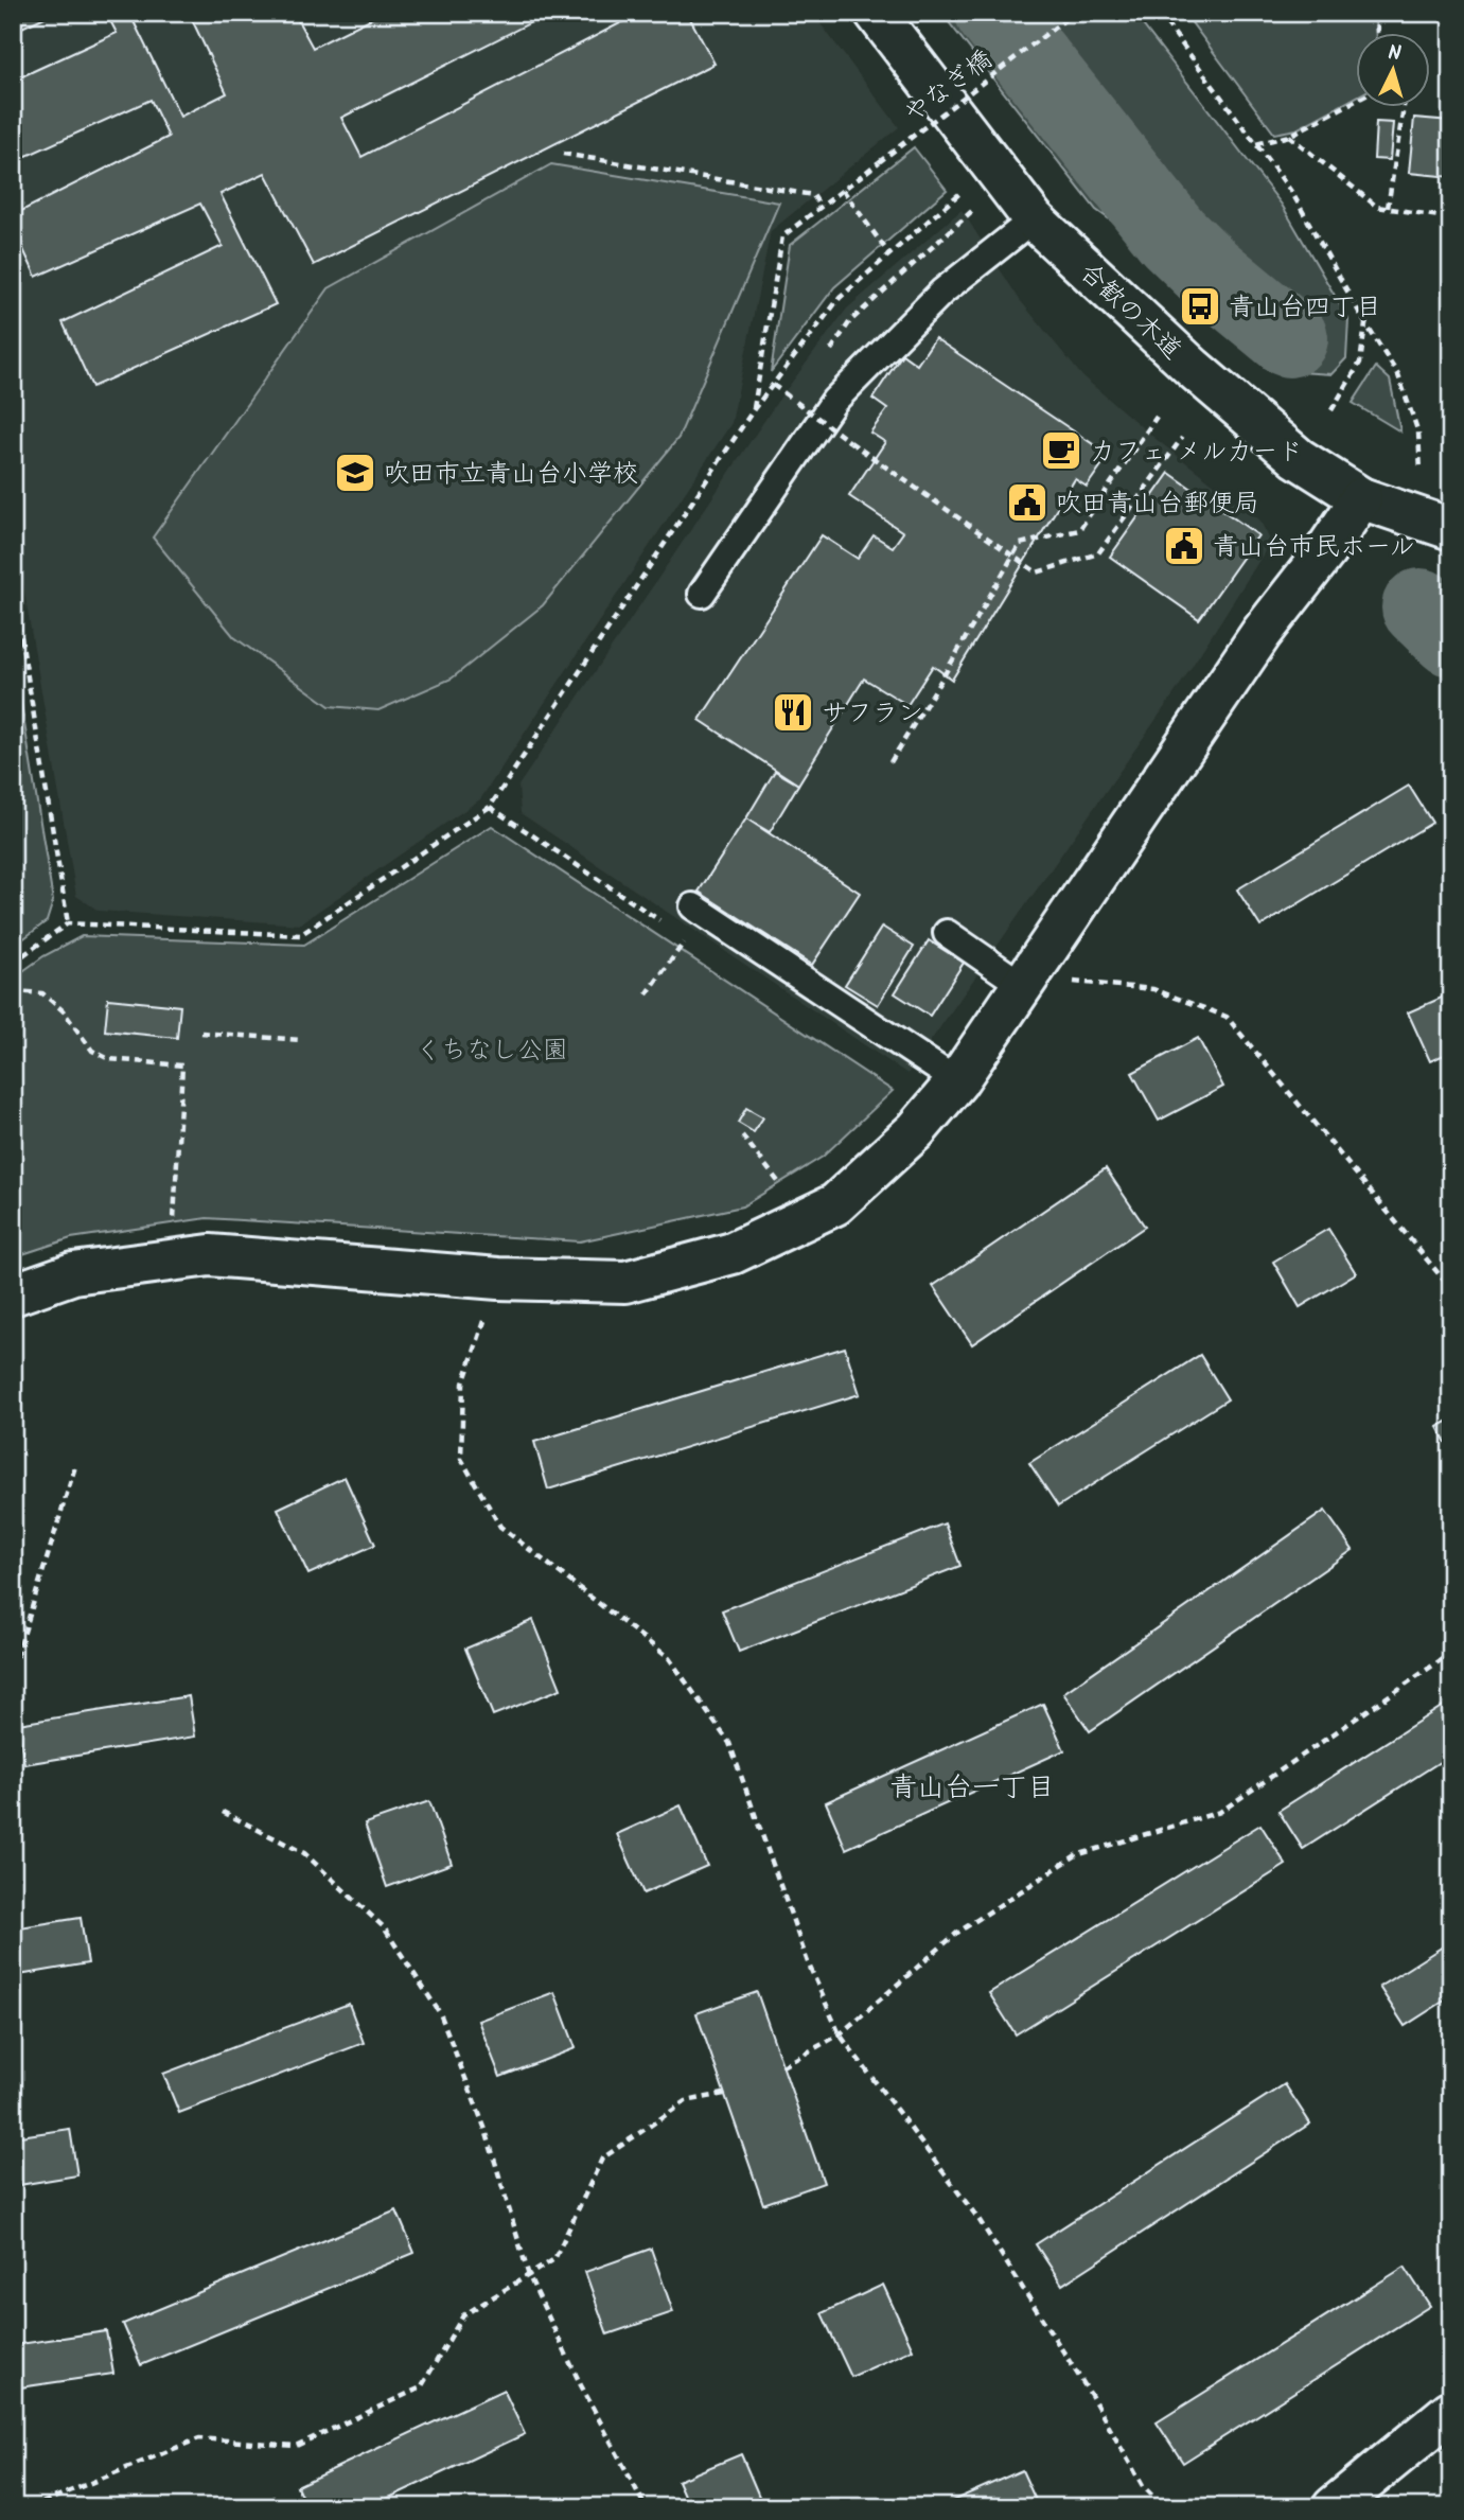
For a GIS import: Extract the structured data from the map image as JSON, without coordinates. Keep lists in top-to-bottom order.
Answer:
{
  "streets": {
    "street": ["合歓の木道"],
    "path": ["やなぎ橋"]
  },
  "districts": ["青山台一丁目"],
  "parks": ["くちなし公園"],
  "places": {
    "bus stop": ["青山台四丁目"],
    "cafe": ["カフェ メルカード"],
    "school or university": ["吹田市立青山台小学校"],
    "public building": ["吹田青山台郵便局", "青山台市民ホール"],
    "restaurant": ["サフラン"]
  },
  "north": "top"
}
